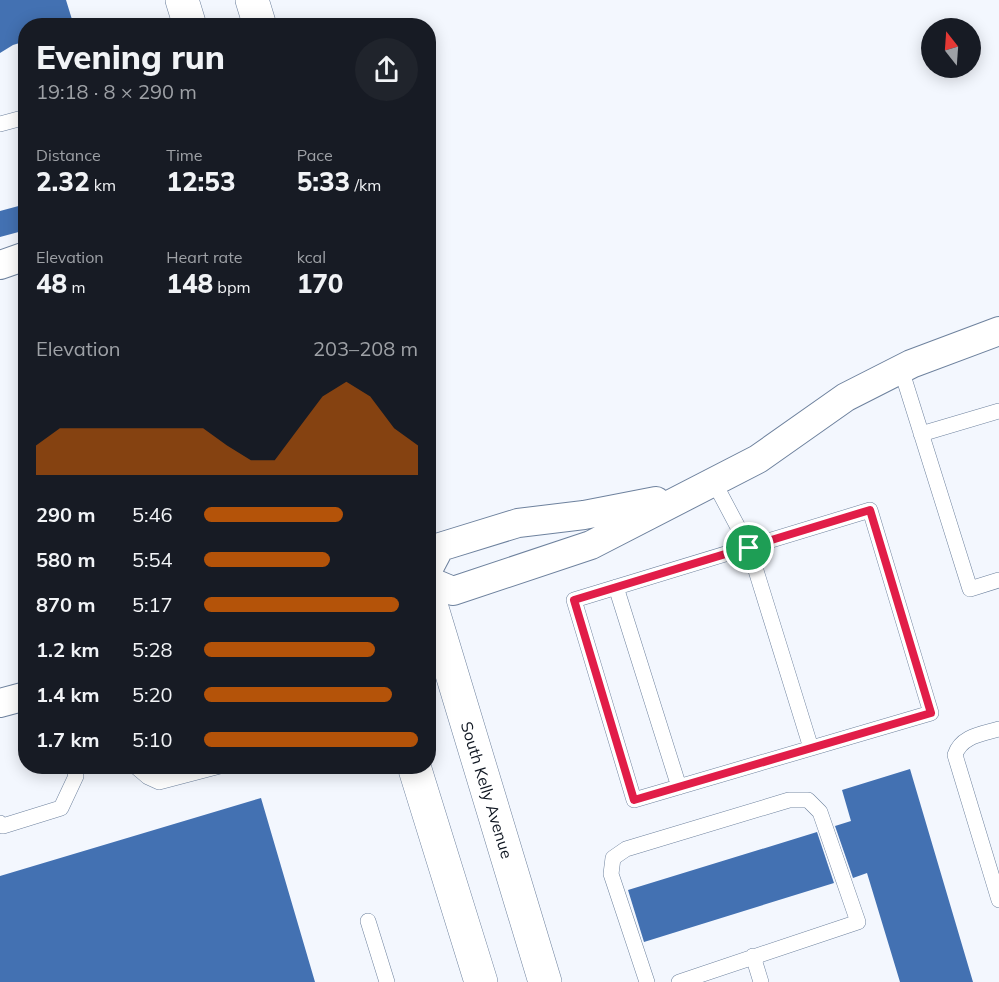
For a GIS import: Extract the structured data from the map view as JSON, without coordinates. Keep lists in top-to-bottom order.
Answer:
{
  "streets": {
    "main road": ["South Kelly Avenue"]
  },
  "north": "top",
  "page": {
    "heading": ["Evening run", "19:18 · 8 × 290 m"],
    "stats": [
      ["Distance", "2.32 km"],
      ["Time", "12:53"],
      ["Pace", "5:33 /km"],
      ["Elevation", "48 m"],
      ["Heart rate", "148 bpm"],
      ["kcal", "170"]
    ],
    "chart": ["Elevation", "203–208 m"],
    "list": [
      {
        "name": "290 m",
        "note": "5:46"
      },
      {
        "name": "580 m",
        "note": "5:54"
      },
      {
        "name": "870 m",
        "note": "5:17"
      },
      {
        "name": "1.2 km",
        "note": "5:28"
      },
      {
        "name": "1.4 km",
        "note": "5:20"
      },
      {
        "name": "1.7 km",
        "note": "5:10"
      }
    ]
  }
}
